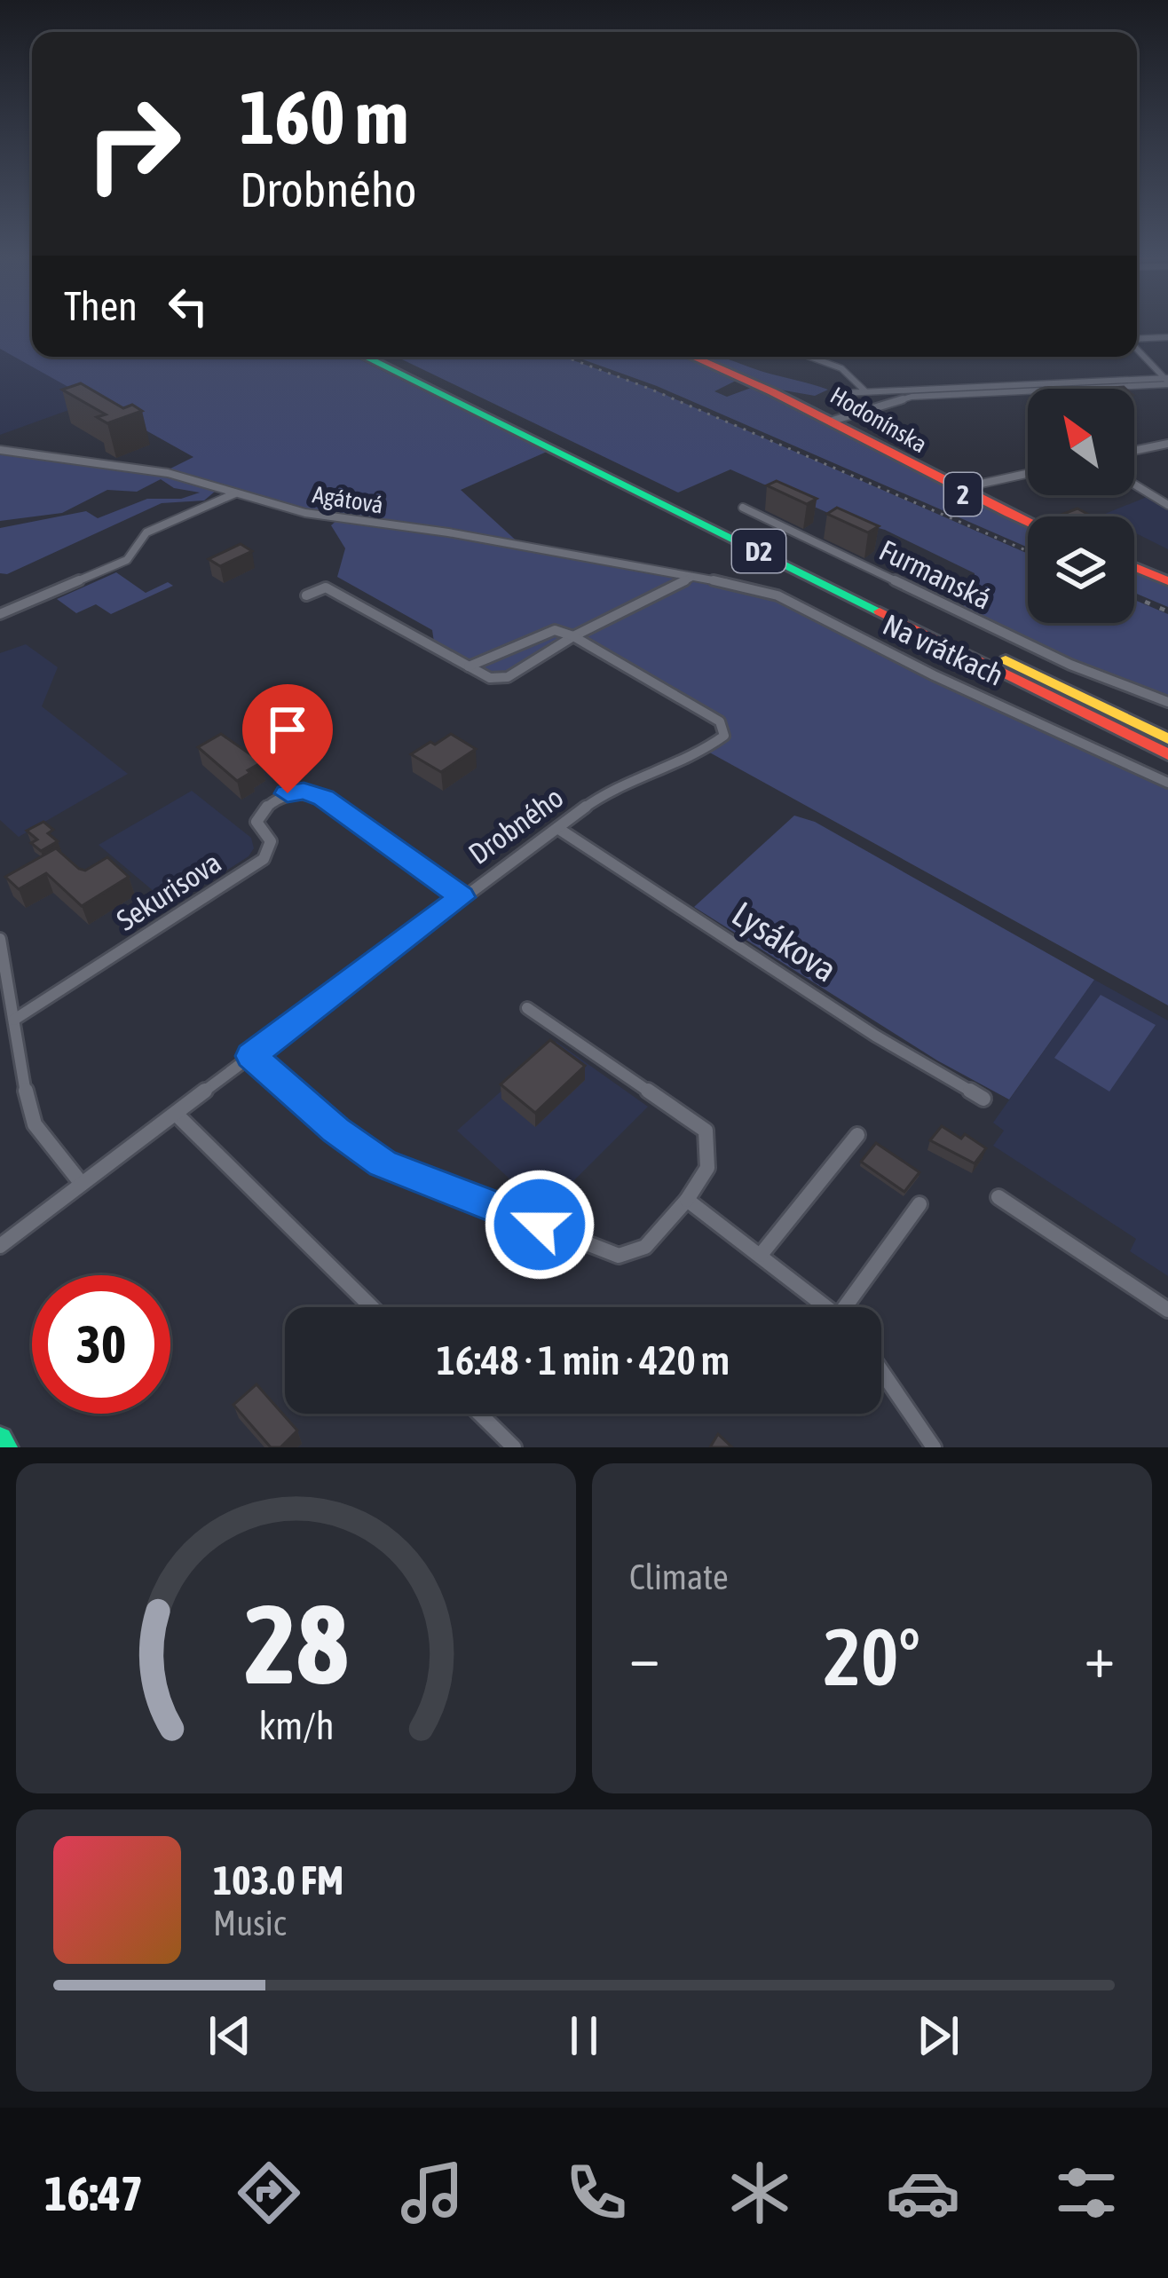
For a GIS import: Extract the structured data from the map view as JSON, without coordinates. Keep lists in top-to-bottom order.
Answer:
{
  "streets": {
    "main road": ["Hodonínska", "2", "D2"],
    "street": [
      "Agátová",
      "Furmanská",
      "Na vrátkach",
      "Drobného",
      "Sekurisova",
      "Lysákova"
    ]
  },
  "crossings": [
    ["Agátová", "Na vrátkach"],
    ["Drobného", "Sekurisova"],
    ["Drobného", "Lysákova"]
  ],
  "north": "top left",
  "page": {
    "turn": ["160 m", "Drobného"],
    "then": "Then",
    "limit": "30",
    "trip": "16:48 · 1 min · 420 m",
    "tile": "Climate",
    "heat": ["−", "20°", "+"],
    "song": ["103.0 FM", "Music"],
    "tabs": "16:47",
    "gauge": ["28", "km/h"]
  }
}
